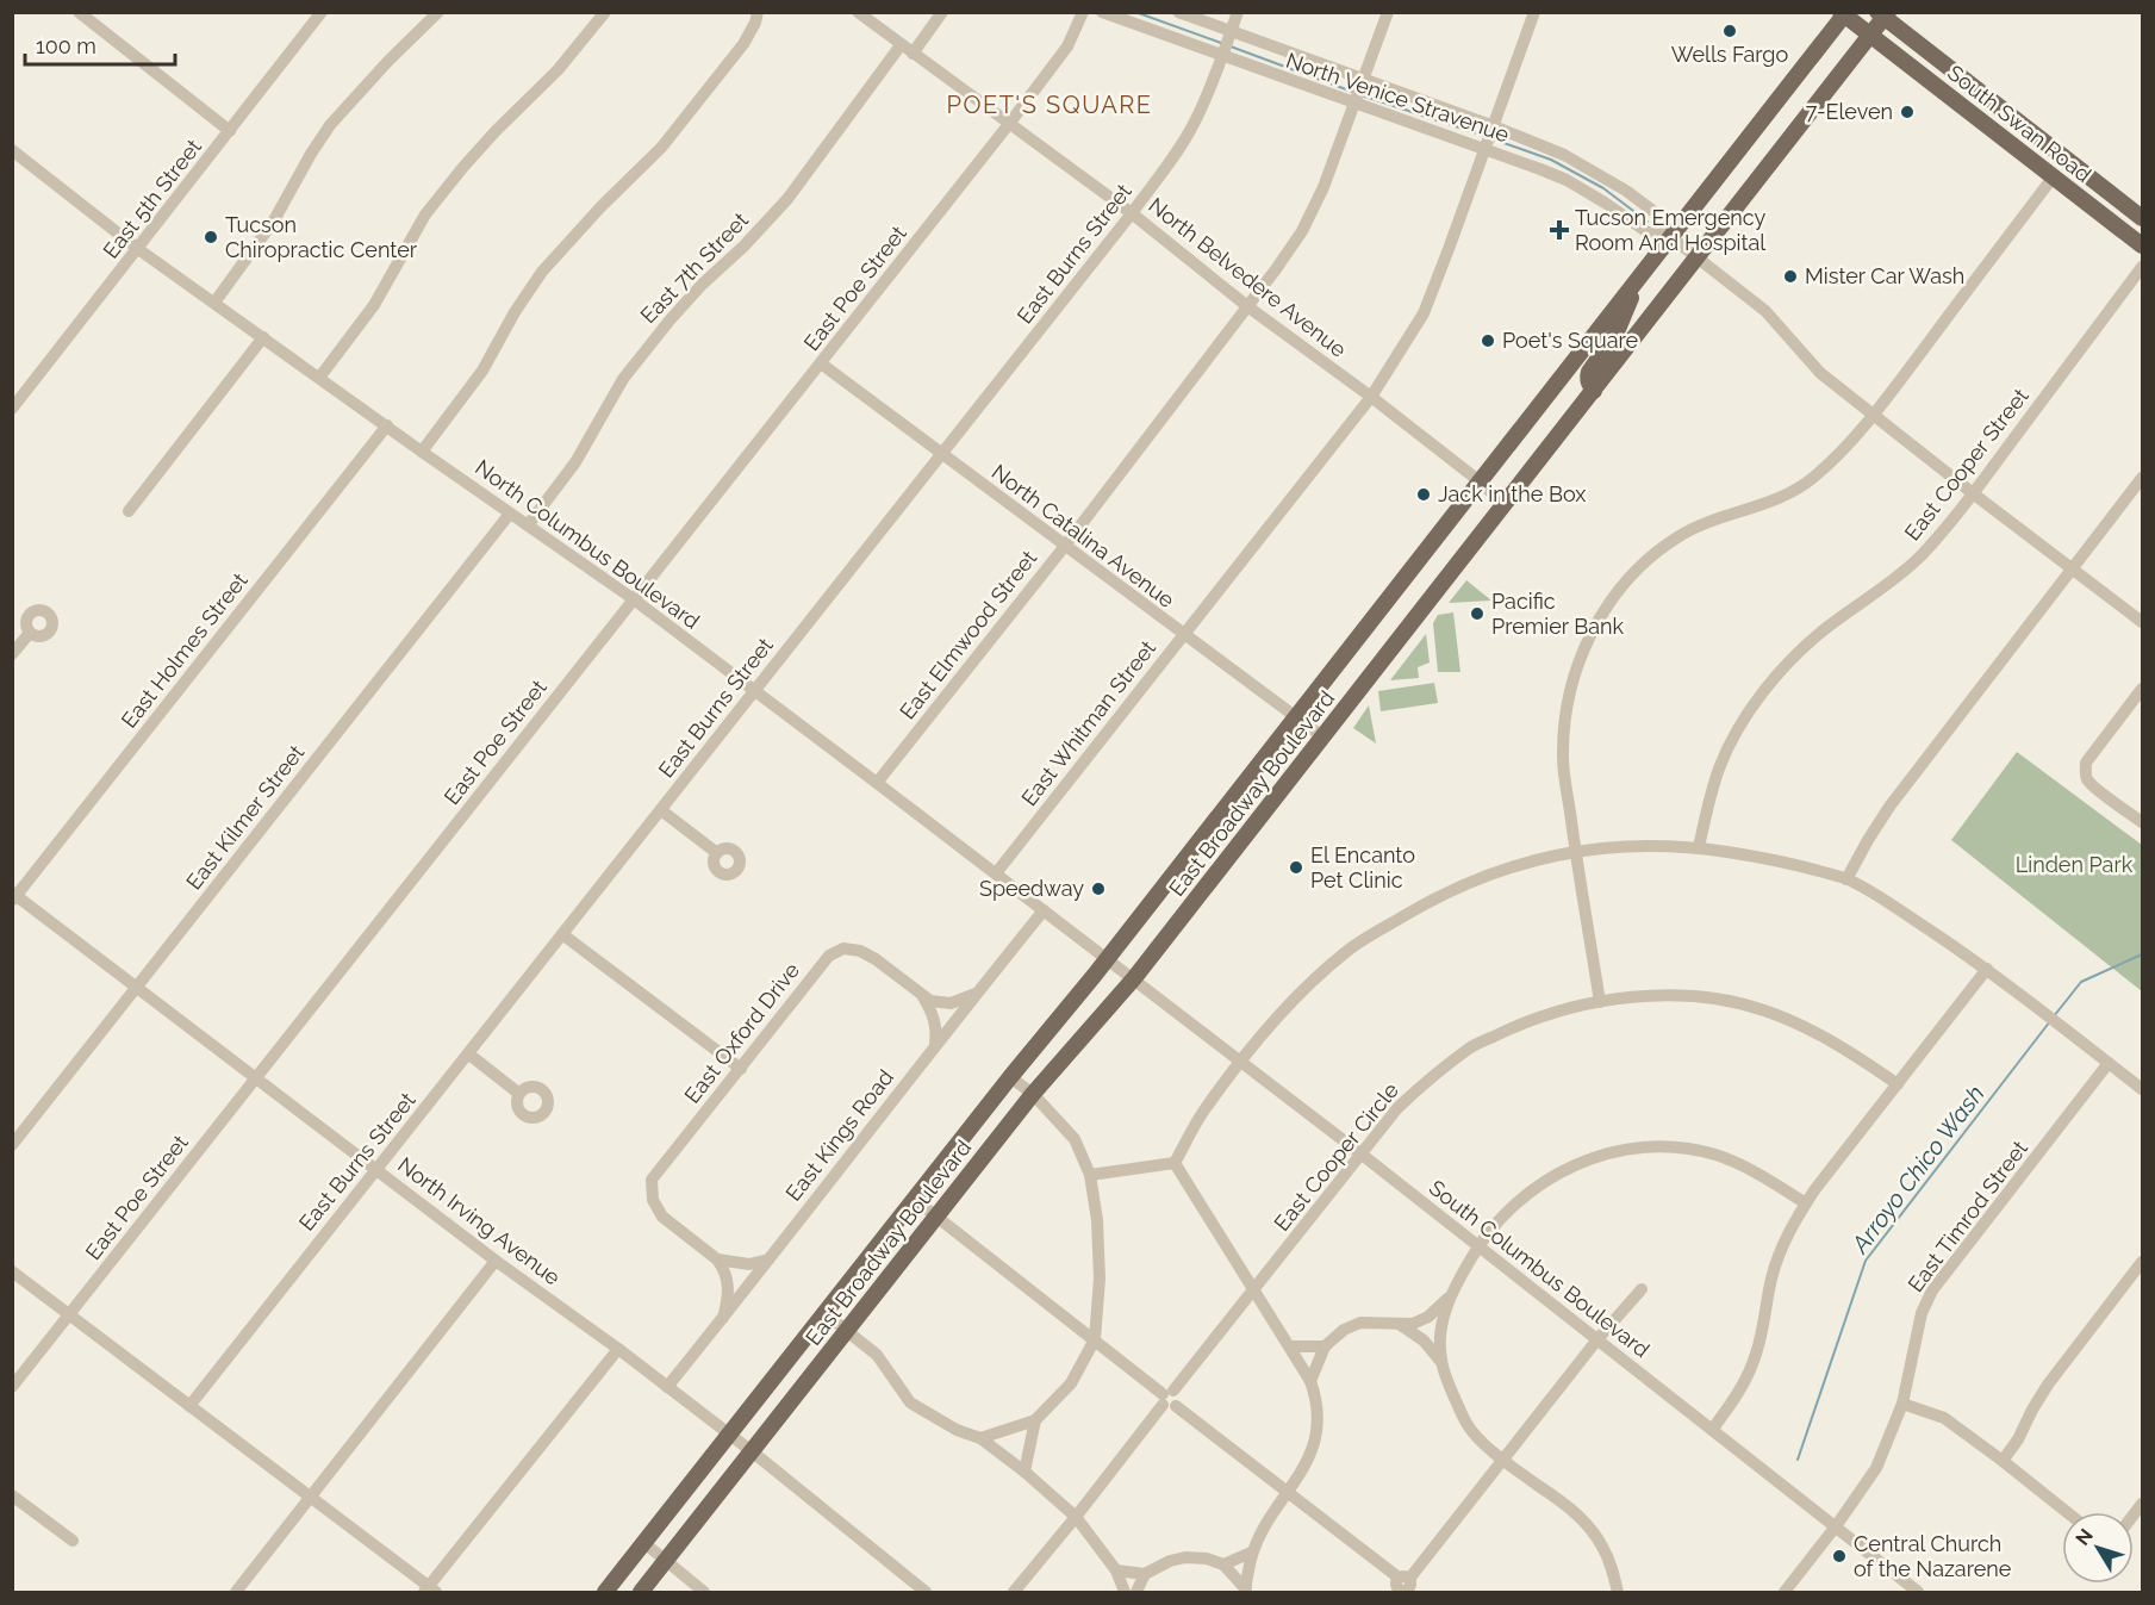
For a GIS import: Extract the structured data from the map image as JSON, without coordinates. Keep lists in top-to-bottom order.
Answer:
{
  "streets": {
    "main road": ["South Swan Road", "East Broadway Boulevard"],
    "street": [
      "North Venice Stravenue",
      "East 5th Street",
      "East Burns Street",
      "East 7th Street",
      "North Belvedere Avenue",
      "East Poe Street",
      "East Cooper Street",
      "North Catalina Avenue",
      "North Columbus Boulevard",
      "East Elmwood Street",
      "East Holmes Street",
      "East Whitman Street",
      "East Kilmer Street",
      "East Oxford Drive",
      "East Kings Road",
      "East Cooper Circle",
      "East Timrod Street",
      "North Irving Avenue",
      "South Columbus Boulevard"
    ]
  },
  "crossings": [
    ["North Venice Stravenue", "East Burns Street"],
    ["North Venice Stravenue", "East Cooper Street"],
    ["North Venice Stravenue", "East Elmwood Street"],
    ["North Venice Stravenue", "East Whitman Street"],
    ["North Venice Stravenue", "East Broadway Boulevard"],
    ["South Swan Road", "East Broadway Boulevard"],
    ["East 5th Street", "North Columbus Boulevard"],
    ["East Burns Street", "North Belvedere Avenue"],
    ["East Burns Street", "North Catalina Avenue"],
    ["East Burns Street", "North Columbus Boulevard"],
    ["East Burns Street", "North Irving Avenue"],
    ["East 7th Street", "North Belvedere Avenue"],
    ["East 7th Street", "North Columbus Boulevard"],
    ["North Belvedere Avenue", "East Poe Street"],
    ["North Belvedere Avenue", "East Elmwood Street"],
    ["North Belvedere Avenue", "East Whitman Street"],
    ["North Belvedere Avenue", "East Broadway Boulevard"],
    ["East Poe Street", "North Catalina Avenue"],
    ["East Poe Street", "North Columbus Boulevard"],
    ["East Poe Street", "North Irving Avenue"],
    ["North Catalina Avenue", "East Elmwood Street"],
    ["North Catalina Avenue", "East Whitman Street"],
    ["North Catalina Avenue", "East Broadway Boulevard"],
    ["North Columbus Boulevard", "East Elmwood Street"],
    ["North Columbus Boulevard", "East Holmes Street"],
    ["North Columbus Boulevard", "East Whitman Street"],
    ["North Columbus Boulevard", "East Broadway Boulevard"],
    ["North Columbus Boulevard", "East Kilmer Street"],
    ["North Columbus Boulevard", "East Kings Road"],
    ["North Columbus Boulevard", "South Columbus Boulevard"],
    ["East Holmes Street", "North Irving Avenue"],
    ["East Broadway Boulevard", "North Irving Avenue"],
    ["East Broadway Boulevard", "South Columbus Boulevard"],
    ["East Kilmer Street", "North Irving Avenue"],
    ["East Kings Road", "North Irving Avenue"],
    ["East Cooper Circle", "South Columbus Boulevard"],
    ["East Timrod Street", "South Columbus Boulevard"]
  ],
  "districts": ["POET'S SQUARE"],
  "water": ["Arroyo Chico Wash"],
  "parks": ["Linden Park"],
  "places": {
    "other": [
      "Wells Fargo",
      "7-Eleven",
      "Tucson Chiropractic Center",
      "Mister Car Wash",
      "Poet's Square",
      "Jack in the Box",
      "Pacific Premier Bank",
      "El Encanto Pet Clinic",
      "Speedway",
      "Central Church of the Nazarene"
    ],
    "health": ["Tucson Emergency Room And Hospital"]
  },
  "scale_bar": "100 m",
  "north": "top left"
}
